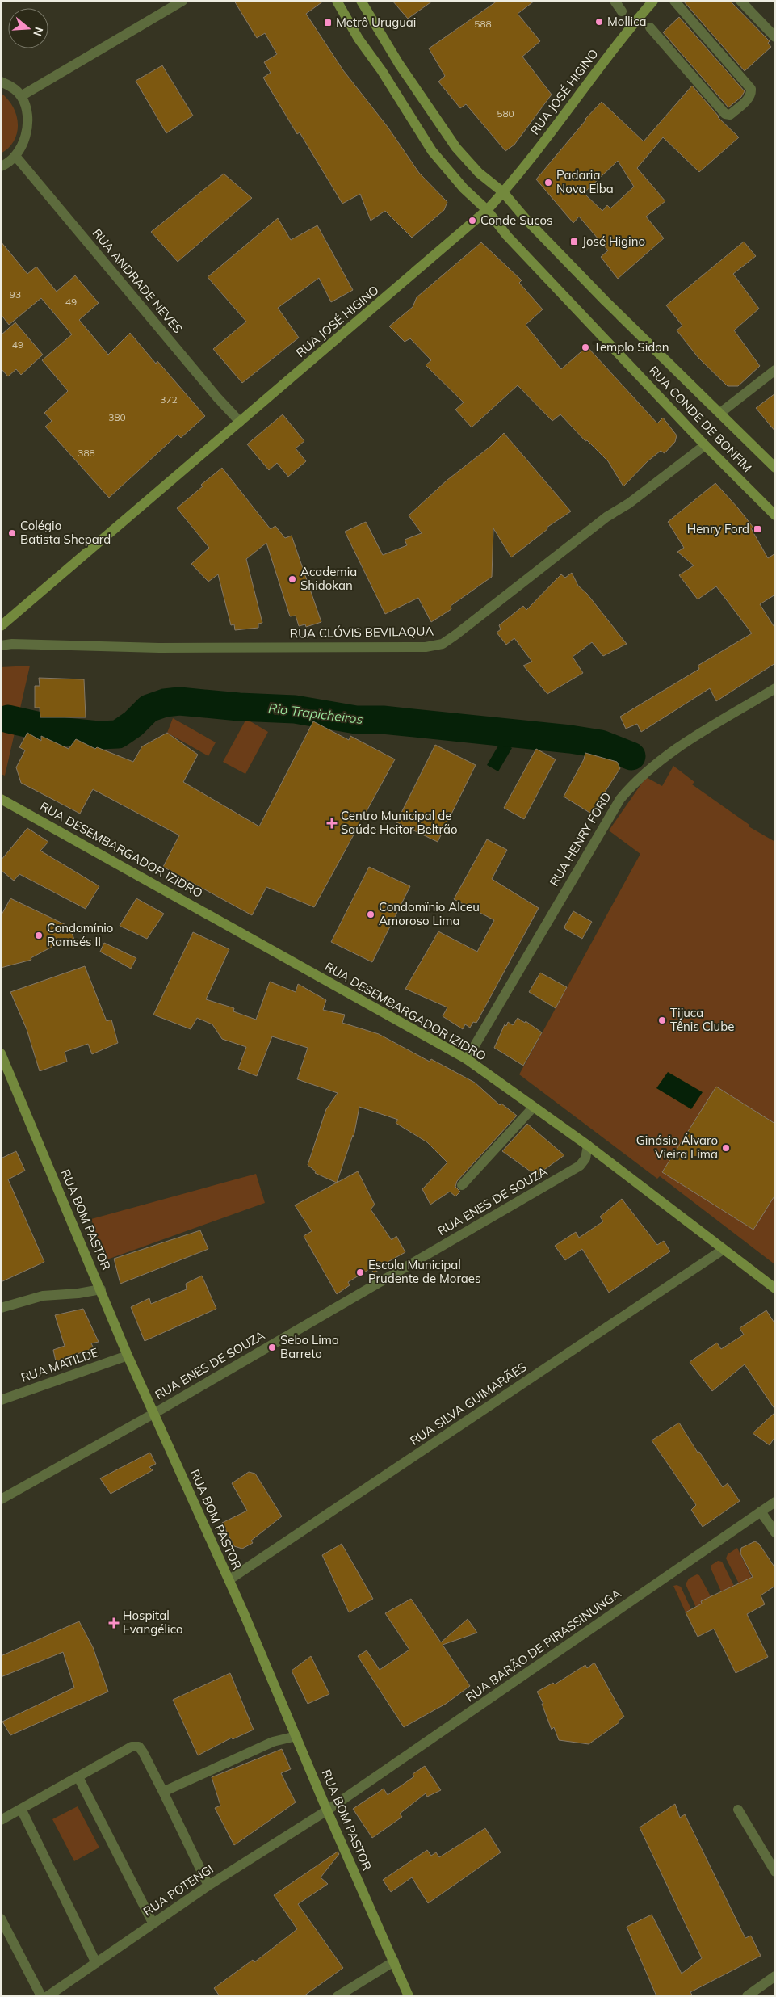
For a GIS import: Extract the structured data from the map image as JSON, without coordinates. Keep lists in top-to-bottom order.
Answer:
{
  "streets": {
    "street": [
      "RUA JOSÉ HIGINO",
      "RUA ANDRADE NEVES",
      "RUA CONDE DE BONFIM",
      "RUA CLÓVIS BEVILAQUA",
      "RUA HENRY FORD",
      "RUA DESEMBARGADOR IZIDRO",
      "RUA ENES DE SOUZA",
      "RUA BOM PASTOR",
      "RUA MATILDE",
      "RUA SILVA GUIMARÃES",
      "RUA BARÃO DE PIRASSINUNGA",
      "RUA POTENGI"
    ]
  },
  "crossings": [
    ["RUA JOSÉ HIGINO", "RUA ANDRADE NEVES"],
    ["RUA JOSÉ HIGINO", "RUA CONDE DE BONFIM"],
    ["RUA CONDE DE BONFIM", "RUA CLÓVIS BEVILAQUA"],
    ["RUA HENRY FORD", "RUA DESEMBARGADOR IZIDRO"],
    ["RUA DESEMBARGADOR IZIDRO", "RUA ENES DE SOUZA"],
    ["RUA DESEMBARGADOR IZIDRO", "RUA SILVA GUIMARÃES"],
    ["RUA ENES DE SOUZA", "RUA BOM PASTOR"],
    ["RUA BOM PASTOR", "RUA MATILDE"],
    ["RUA BOM PASTOR", "RUA SILVA GUIMARÃES"],
    ["RUA BOM PASTOR", "RUA BARÃO DE PIRASSINUNGA"],
    ["RUA BOM PASTOR", "RUA POTENGI"],
    ["RUA BARÃO DE PIRASSINUNGA", "RUA POTENGI"]
  ],
  "water": ["Rio Trapicheiros"],
  "places": {
    "other": [
      "Mollica",
      "Padaria Nova Elba",
      "Conde Sucos",
      "Templo Sidon",
      "Colégio Batista Shepard",
      "Academia Shidokan",
      "Condomïnio Alceu Amoroso Lima",
      "Condomínio Ramsés II",
      "Tijuca Tênis Clube",
      "Ginásio Álvaro Vieira Lima",
      "Escola Municipal Prudente de Moraes",
      "Sebo Lima Barreto"
    ],
    "transit": ["Metrô Uruguai", "José Higino", "Henry Ford"],
    "health": ["Centro Municipal de Saúde Heitor Beltrão", "Hospital Evangélico"]
  },
  "house_numbers": [
    "588",
    "580",
    "93",
    "49",
    "49",
    "372",
    "380",
    "388"
  ],
  "north": "right"
}
